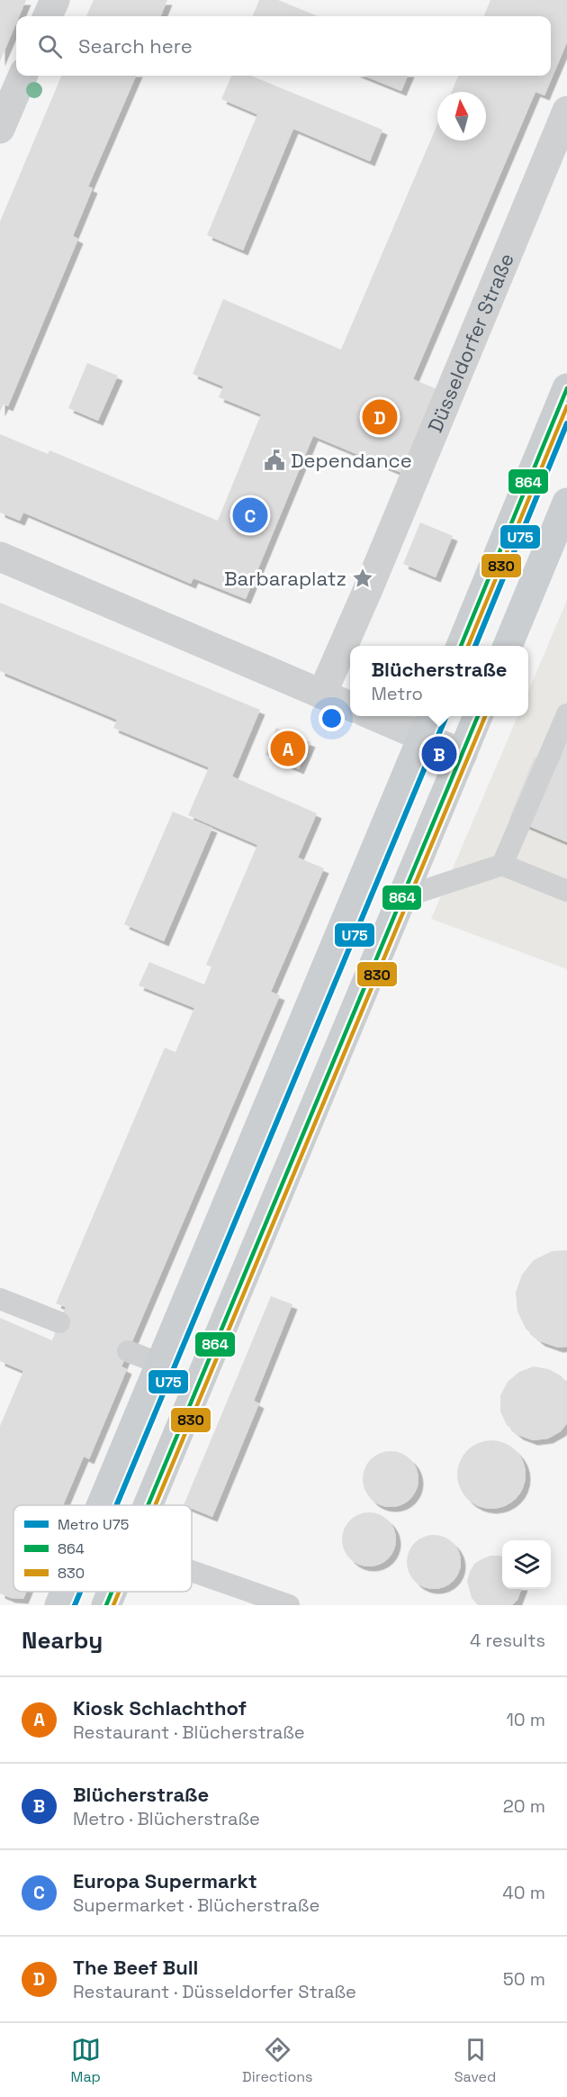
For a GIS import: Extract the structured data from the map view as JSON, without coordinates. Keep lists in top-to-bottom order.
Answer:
{
  "streets": {
    "street": ["Düsseldorfer Straße"]
  },
  "places": {
    "public building": ["Dependance"],
    "place": ["Barbaraplatz"]
  },
  "lines": ["transit line 864", "transit line 830", "metro line U75"],
  "legend": ["Metro U75", "864", "830"],
  "north": "top",
  "page": {
    "search": "Search here",
    "pins": [
      "D",
      "C",
      "A",
      "B"
    ],
    "popup": ["Blücherstraße", "Metro"],
    "heading": ["Nearby", "4 results"],
    "list": [
      {
        "mark": "A",
        "name": "Kiosk Schlachthof",
        "note": "Restaurant · Blücherstraße",
        "value": "10 m"
      },
      {
        "mark": "B",
        "name": "Blücherstraße",
        "note": "Metro · Blücherstraße",
        "value": "20 m"
      },
      {
        "mark": "C",
        "name": "Europa Supermarkt",
        "note": "Supermarket · Blücherstraße",
        "value": "40 m"
      },
      {
        "mark": "D",
        "name": "The Beef Bull",
        "note": "Restaurant · Düsseldorfer Straße",
        "value": "50 m"
      }
    ],
    "nav": ["Map", "Directions", "Saved"]
  }
}
